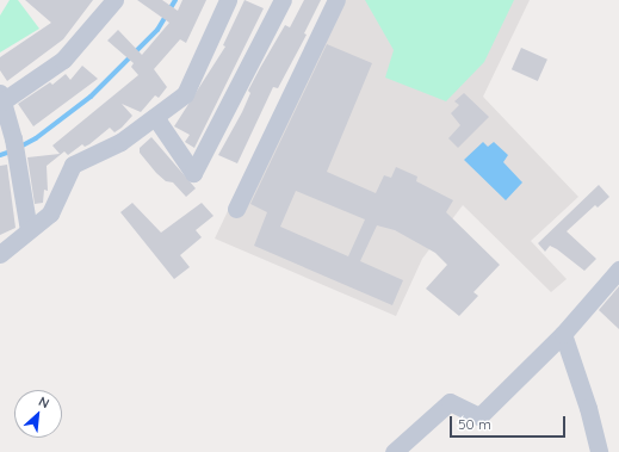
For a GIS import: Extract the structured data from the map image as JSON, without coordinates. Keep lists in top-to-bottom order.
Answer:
{
  "scale_bar": "50 m",
  "north": "top right"
}
